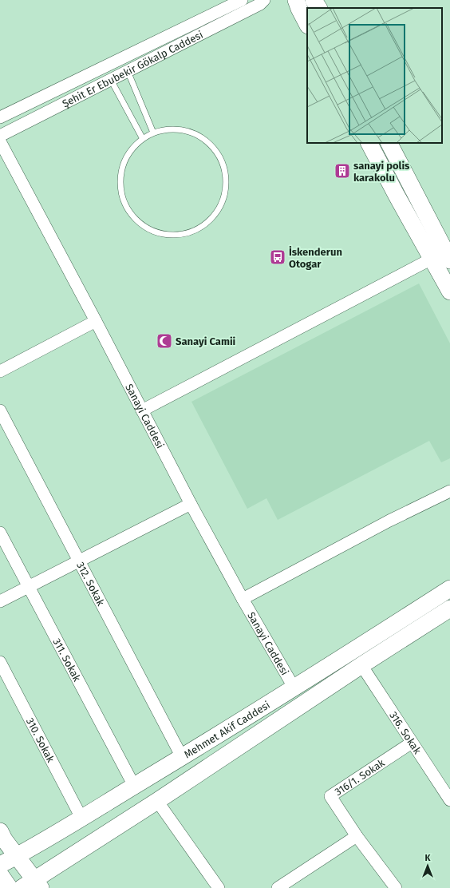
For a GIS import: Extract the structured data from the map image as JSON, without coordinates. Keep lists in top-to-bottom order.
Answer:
{
  "streets": {
    "street": [
      "Şehit Er Ebubekir Gökalp Caddesi",
      "Sanayi Caddesi",
      "312. Sokak",
      "311. Sokak",
      "Mehmet Akif Caddesi",
      "316. Sokak",
      "310. Sokak",
      "316/1. Sokak"
    ]
  },
  "crossings": [
    ["Sanayi Caddesi", "Mehmet Akif Caddesi"],
    ["312. Sokak", "Mehmet Akif Caddesi"],
    ["311. Sokak", "Mehmet Akif Caddesi"],
    ["Mehmet Akif Caddesi", "310. Sokak"],
    ["316. Sokak", "316/1. Sokak"]
  ],
  "places": {
    "building": ["sanayi polis karakolu"],
    "bus stop": ["İskenderun Otogar"],
    "mosque": ["Sanayi Camii"]
  },
  "north": "top"
}
